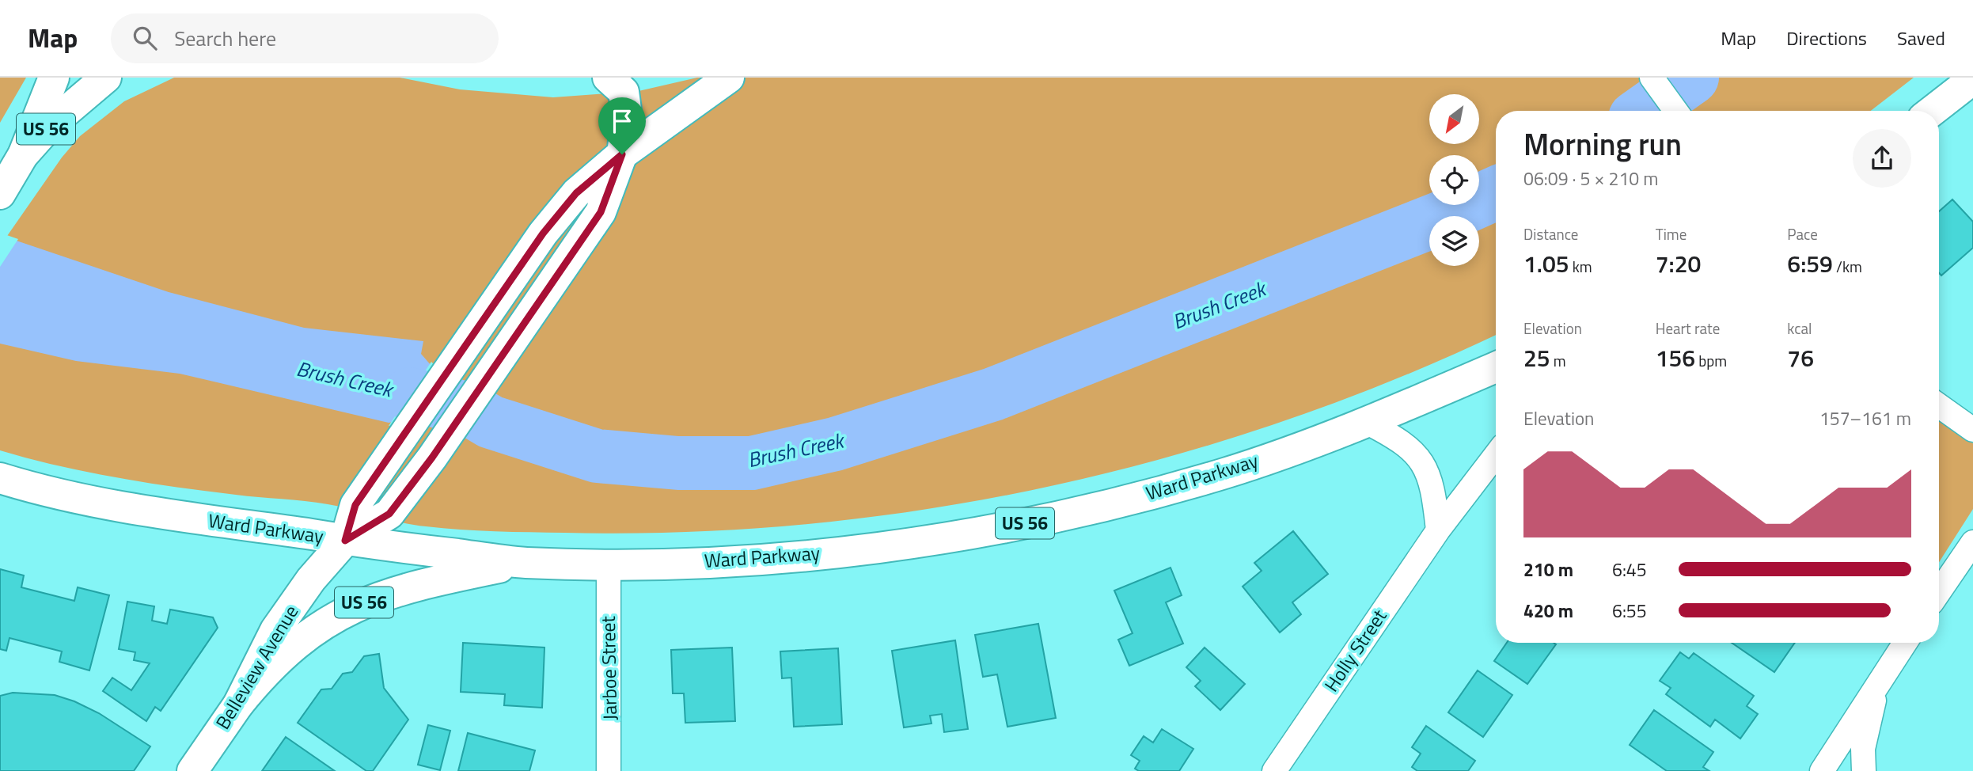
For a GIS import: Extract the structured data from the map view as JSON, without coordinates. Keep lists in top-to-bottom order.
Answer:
{
  "streets": {
    "main road": ["US 56", "Ward Parkway", "Belleview Avenue"],
    "street": ["Holly Street", "Jarboe Street"]
  },
  "crossings": [
    ["US 56", "Ward Parkway"],
    ["US 56", "Belleview Avenue"],
    ["Ward Parkway", "Belleview Avenue"],
    ["Ward Parkway", "Jarboe Street"]
  ],
  "water": ["Brush Creek"],
  "north": "bottom left",
  "page": {
    "header": "Map",
    "search": "Search here",
    "nav": ["Map", "Directions", "Saved"],
    "heading": ["Morning run", "06:09 · 5 × 210 m"],
    "stats": [
      ["Distance", "1.05 km"],
      ["Time", "7:20"],
      ["Pace", "6:59 /km"],
      ["Elevation", "25 m"],
      ["Heart rate", "156 bpm"],
      ["kcal", "76"]
    ],
    "chart": ["Elevation", "157–161 m"],
    "list": [
      {
        "name": "210 m",
        "note": "6:45"
      },
      {
        "name": "420 m",
        "note": "6:55"
      }
    ]
  }
}
